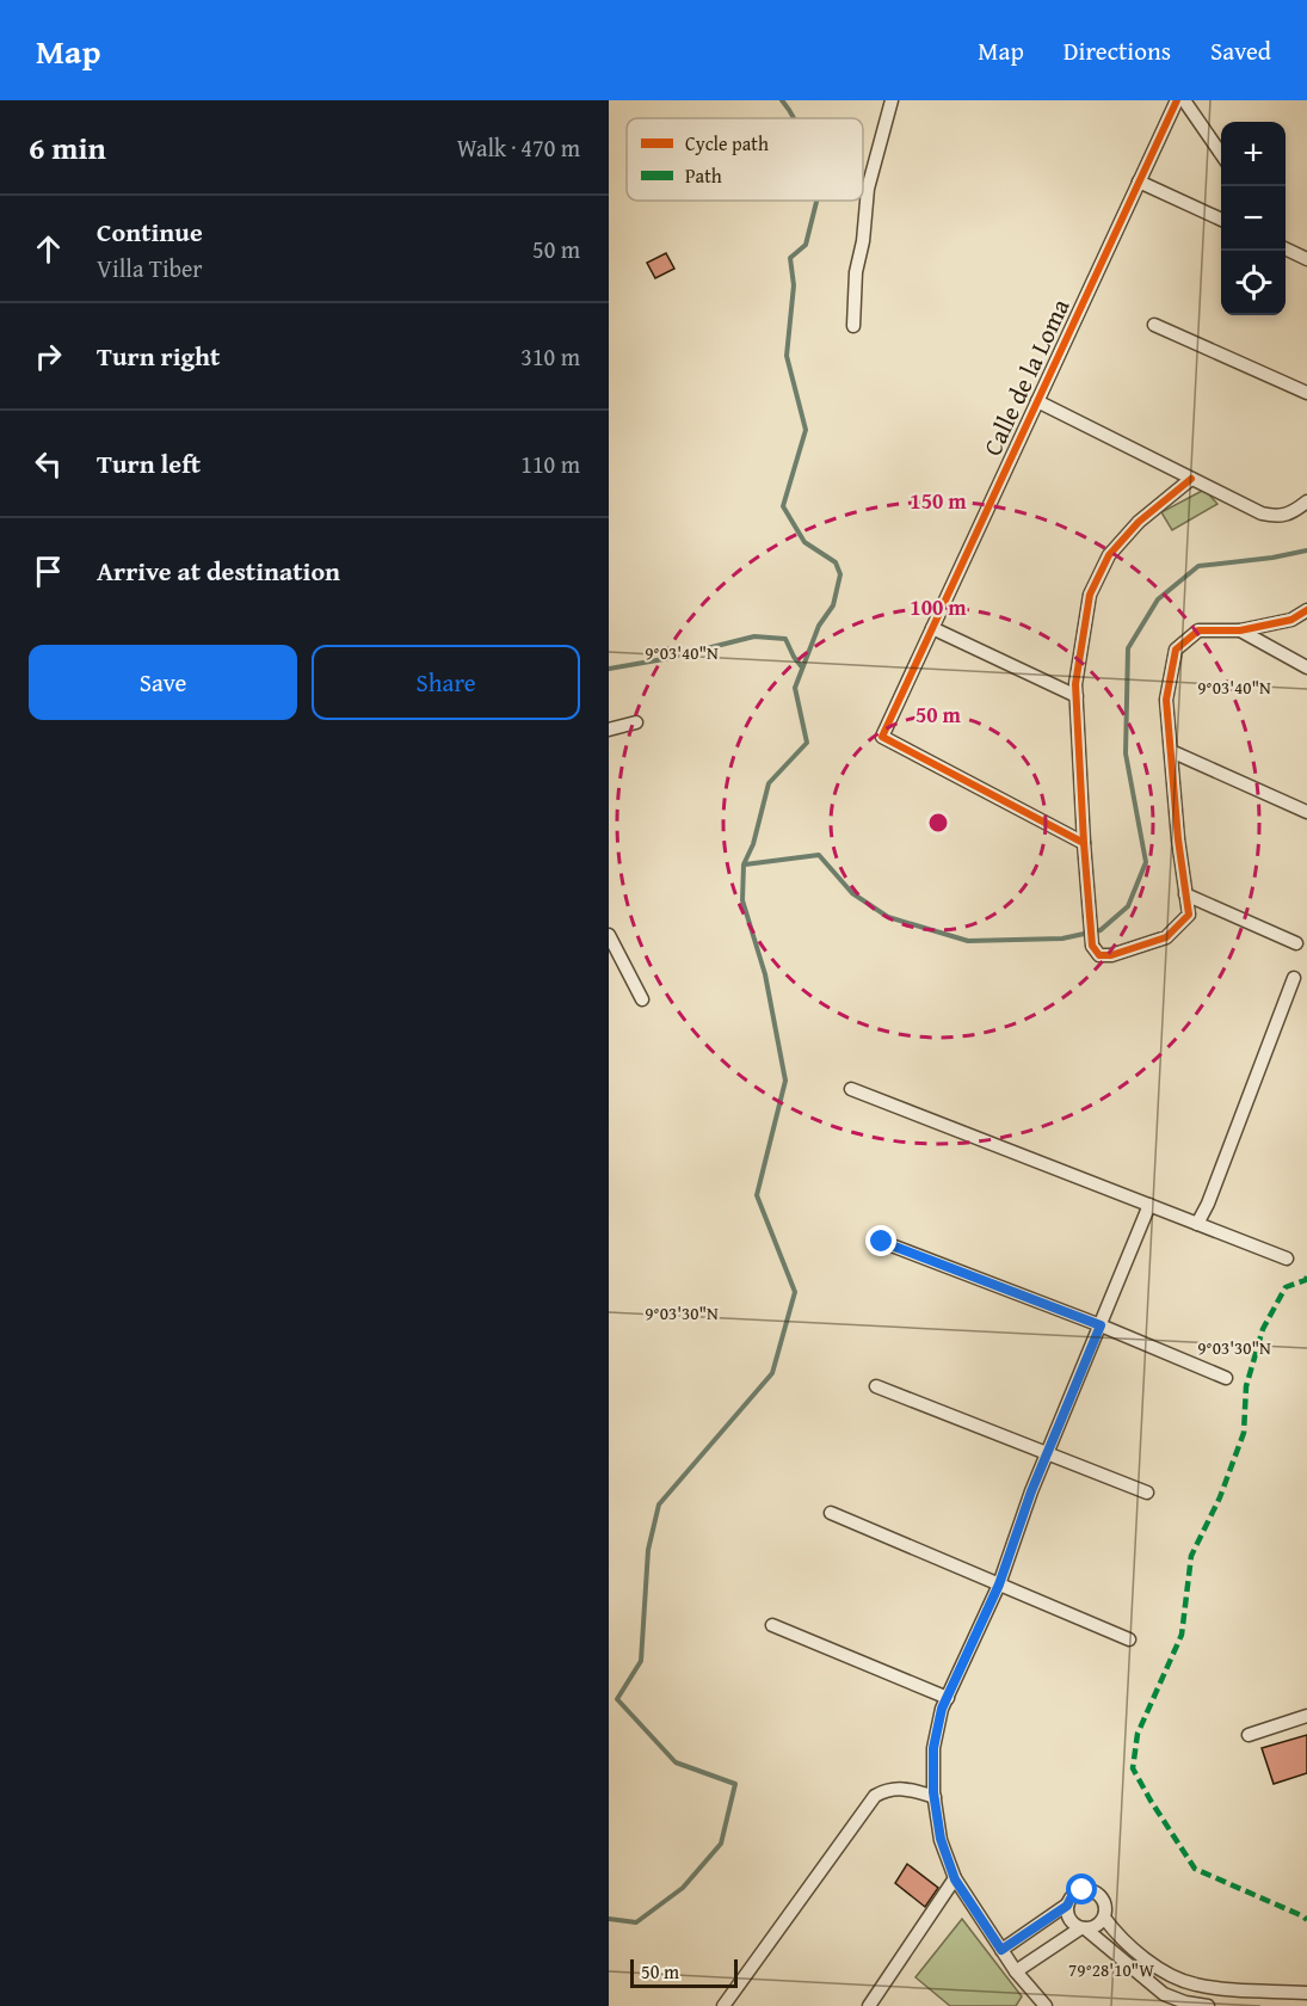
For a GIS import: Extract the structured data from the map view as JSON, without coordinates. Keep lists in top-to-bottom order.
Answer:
{
  "streets": {
    "street": ["Calle de la Loma"]
  },
  "legend": ["Cycle path", "Path"],
  "scale_bar": "50 m",
  "page": {
    "header": "Map",
    "nav": ["Map", "Directions", "Saved"],
    "heading": ["6 min", "Walk · 470 m"],
    "map_buttons": ["+", "−"],
    "list": [
      ["Continue", "Villa Tiber", "50 m"],
      ["Turn right", "310 m"],
      ["Turn left", "110 m"],
      "Arrive at destination"
    ],
    "buttons": ["Save", "Share"],
    "scale": "50 m"
  },
  "coordinates": ["9°03'40\"N", "9°03'30\"N", "79°28'10\"W"],
  "rings": ["150 m", "100 m", "50 m"]
}
